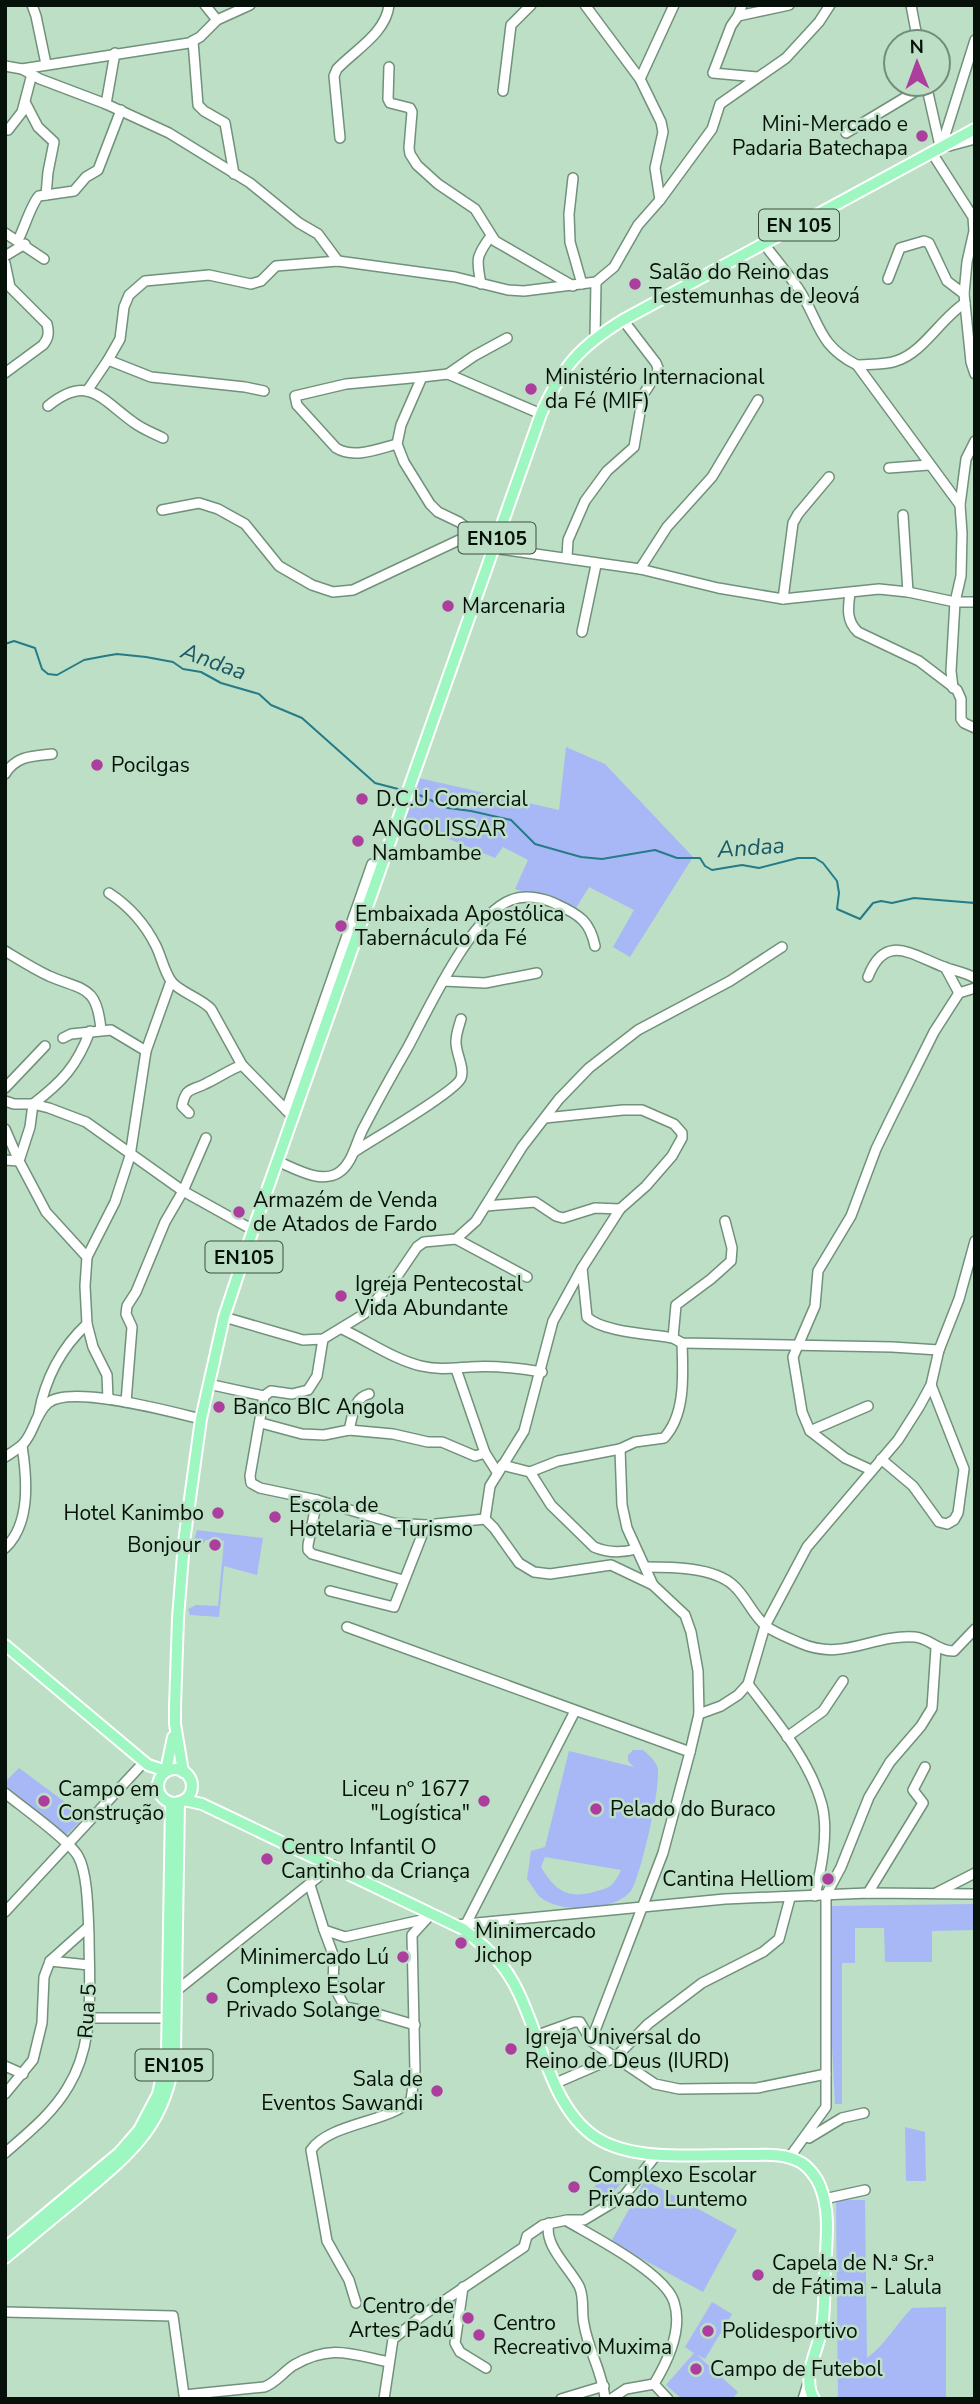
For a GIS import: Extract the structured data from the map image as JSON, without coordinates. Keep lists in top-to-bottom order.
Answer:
{
  "streets": {
    "main road": ["EN 105", "EN105"],
    "street": ["Rua 5"]
  },
  "crossings": [
    ["EN 105", "EN105"]
  ],
  "water": ["Andaa"],
  "places": [
    "Mini-Mercado e Padaria Batechapa",
    "Salão do Reino das Testemunhas de Jeová",
    "Ministério Internacional da Fé (MIF)",
    "Marcenaria",
    "Pocilgas",
    "D.C.U Comercial",
    "ANGOLISSAR Nambambe",
    "Embaixada Apostólica Tabernáculo da Fé",
    "Armazém de Venda de Atados de Fardo",
    "Igreja Pentecostal Vida Abundante",
    "Banco BIC Angola",
    "Hotel Kanimbo",
    "Escola de Hotelaria e Turismo",
    "Bonjour",
    "Campo em Construção",
    "Liceu nº 1677 \"Logística\"",
    "Pelado do Buraco",
    "Centro Infantil O Cantinho da Criança",
    "Cantina Helliom",
    "Minimercado Jichop",
    "Minimercado Lú",
    "Complexo Esolar Privado Solange",
    "Igreja Universal do Reino de Deus (IURD)",
    "Sala de Eventos Sawandi",
    "Complexo Escolar Privado Luntemo",
    "Capela de N.ª Sr.ª de Fátima - Lalula",
    "Centro de Artes Padú",
    "Polidesportivo",
    "Centro Recreativo Muxima",
    "Campo de Futebol"
  ],
  "north": "top"
}
